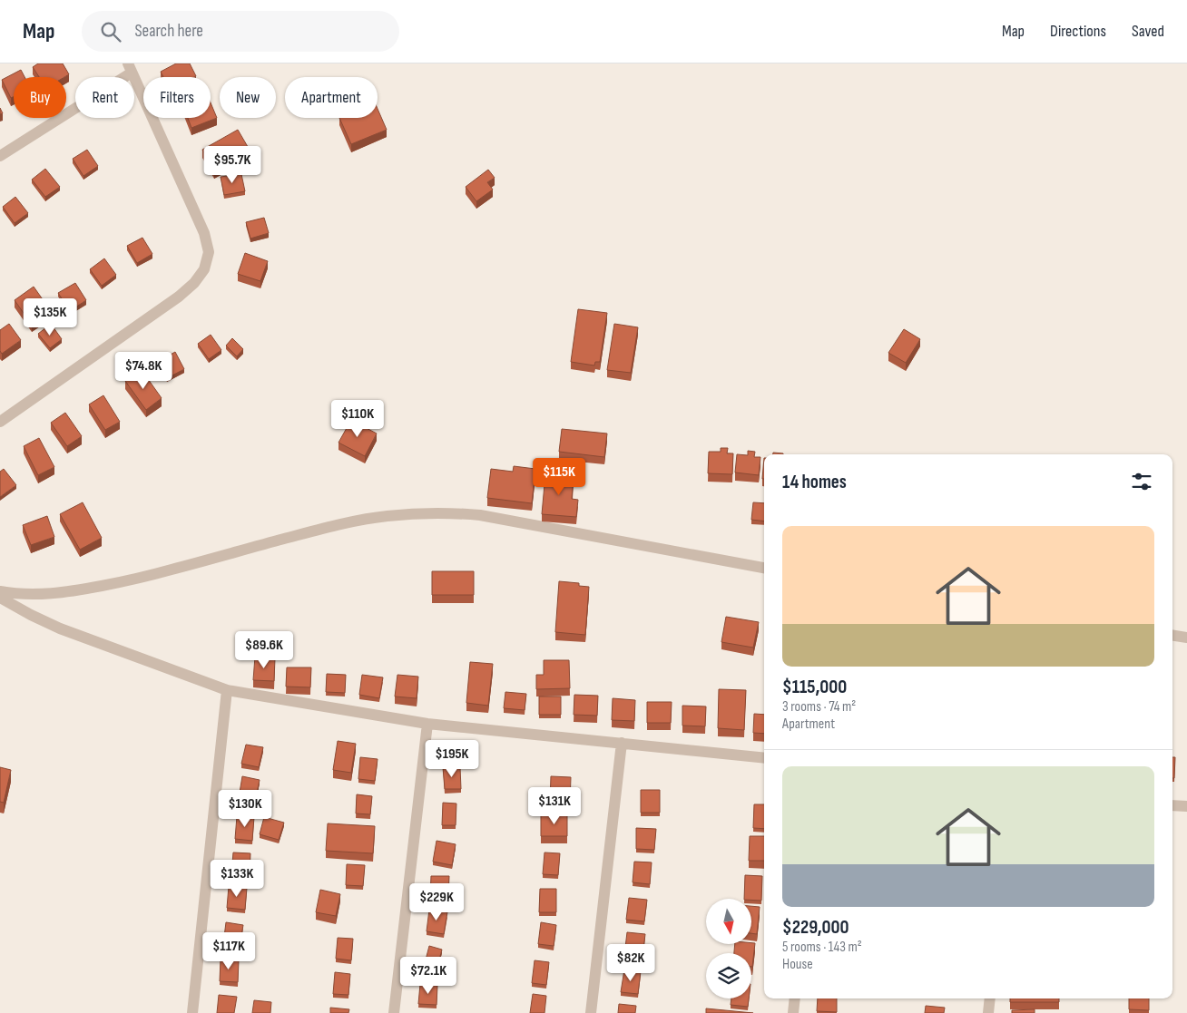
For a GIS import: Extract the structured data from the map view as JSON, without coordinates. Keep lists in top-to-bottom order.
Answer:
{
  "north": "bottom",
  "page": {
    "header": "Map",
    "search": "Search here",
    "nav": ["Map", "Directions", "Saved"],
    "chip": [
      "Buy",
      "Rent",
      "Filters",
      "New",
      "Apartment"
    ],
    "price": [
      "$95.7K",
      "$135K",
      "$74.8K",
      "$110K",
      "$115K",
      "$89.6K",
      "$195K",
      "$131K",
      "$130K",
      "$133K",
      "$229K",
      "$117K",
      "$82K",
      "$72.1K"
    ],
    "heading": "14 homes",
    "list": [
      {
        "name": "$115,000",
        "note": "3 rooms · 74 m² · Apartment"
      },
      {
        "name": "$229,000",
        "note": "5 rooms · 143 m² · House"
      }
    ]
  }
}
